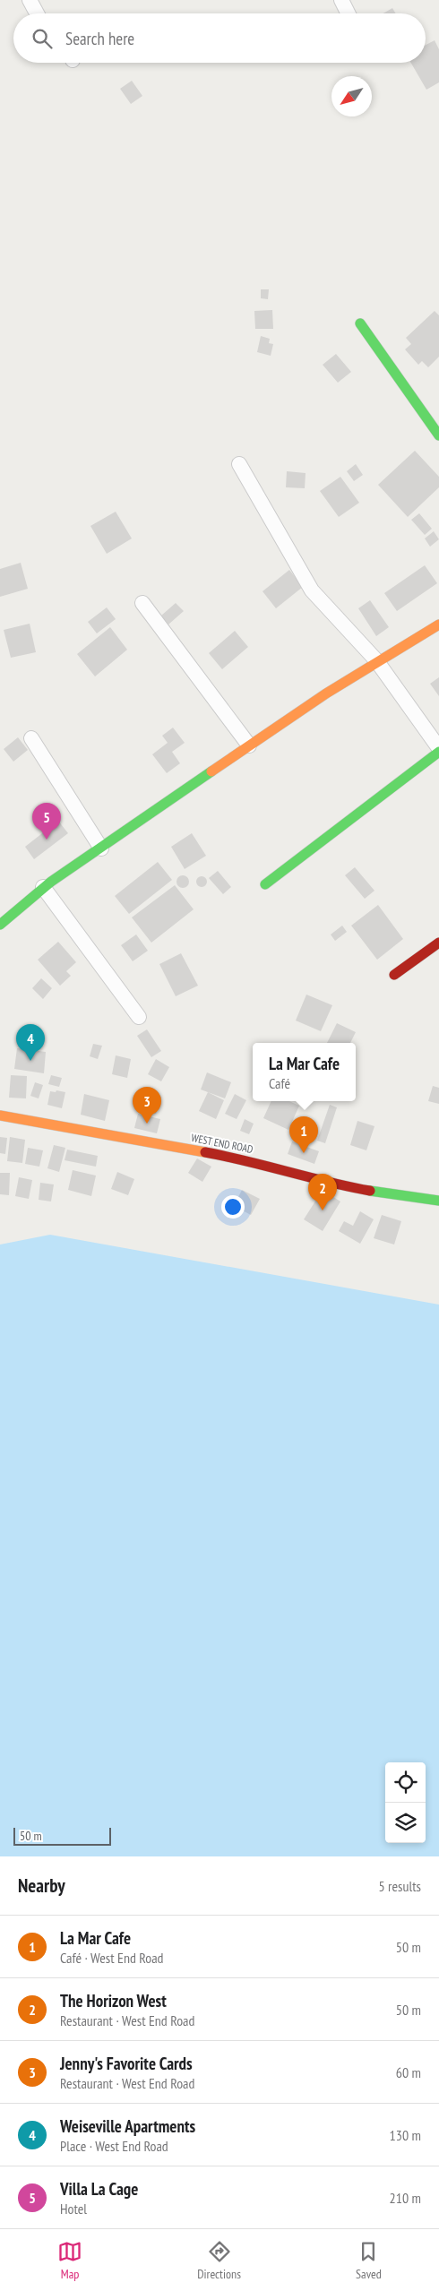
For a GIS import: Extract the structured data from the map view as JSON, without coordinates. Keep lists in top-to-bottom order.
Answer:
{
  "streets": {
    "street": ["WEST END ROAD"]
  },
  "scale_bar": "50 m",
  "north": "bottom left",
  "page": {
    "search": "Search here",
    "pins": [
      "5",
      "4",
      "3",
      "1",
      "2"
    ],
    "popup": ["La Mar Cafe", "Café"],
    "scale": "50 m",
    "heading": ["Nearby", "5 results"],
    "list": [
      {
        "mark": "1",
        "name": "La Mar Cafe",
        "note": "Café · West End Road",
        "value": "50 m"
      },
      {
        "mark": "2",
        "name": "The Horizon West",
        "note": "Restaurant · West End Road",
        "value": "50 m"
      },
      {
        "mark": "3",
        "name": "Jenny's Favorite Cards",
        "note": "Restaurant · West End Road",
        "value": "60 m"
      },
      {
        "mark": "4",
        "name": "Weiseville Apartments",
        "note": "Place · West End Road",
        "value": "130 m"
      },
      {
        "mark": "5",
        "name": "Villa La Cage",
        "note": "Hotel",
        "value": "210 m"
      }
    ],
    "nav": ["Map", "Directions", "Saved"]
  }
}
